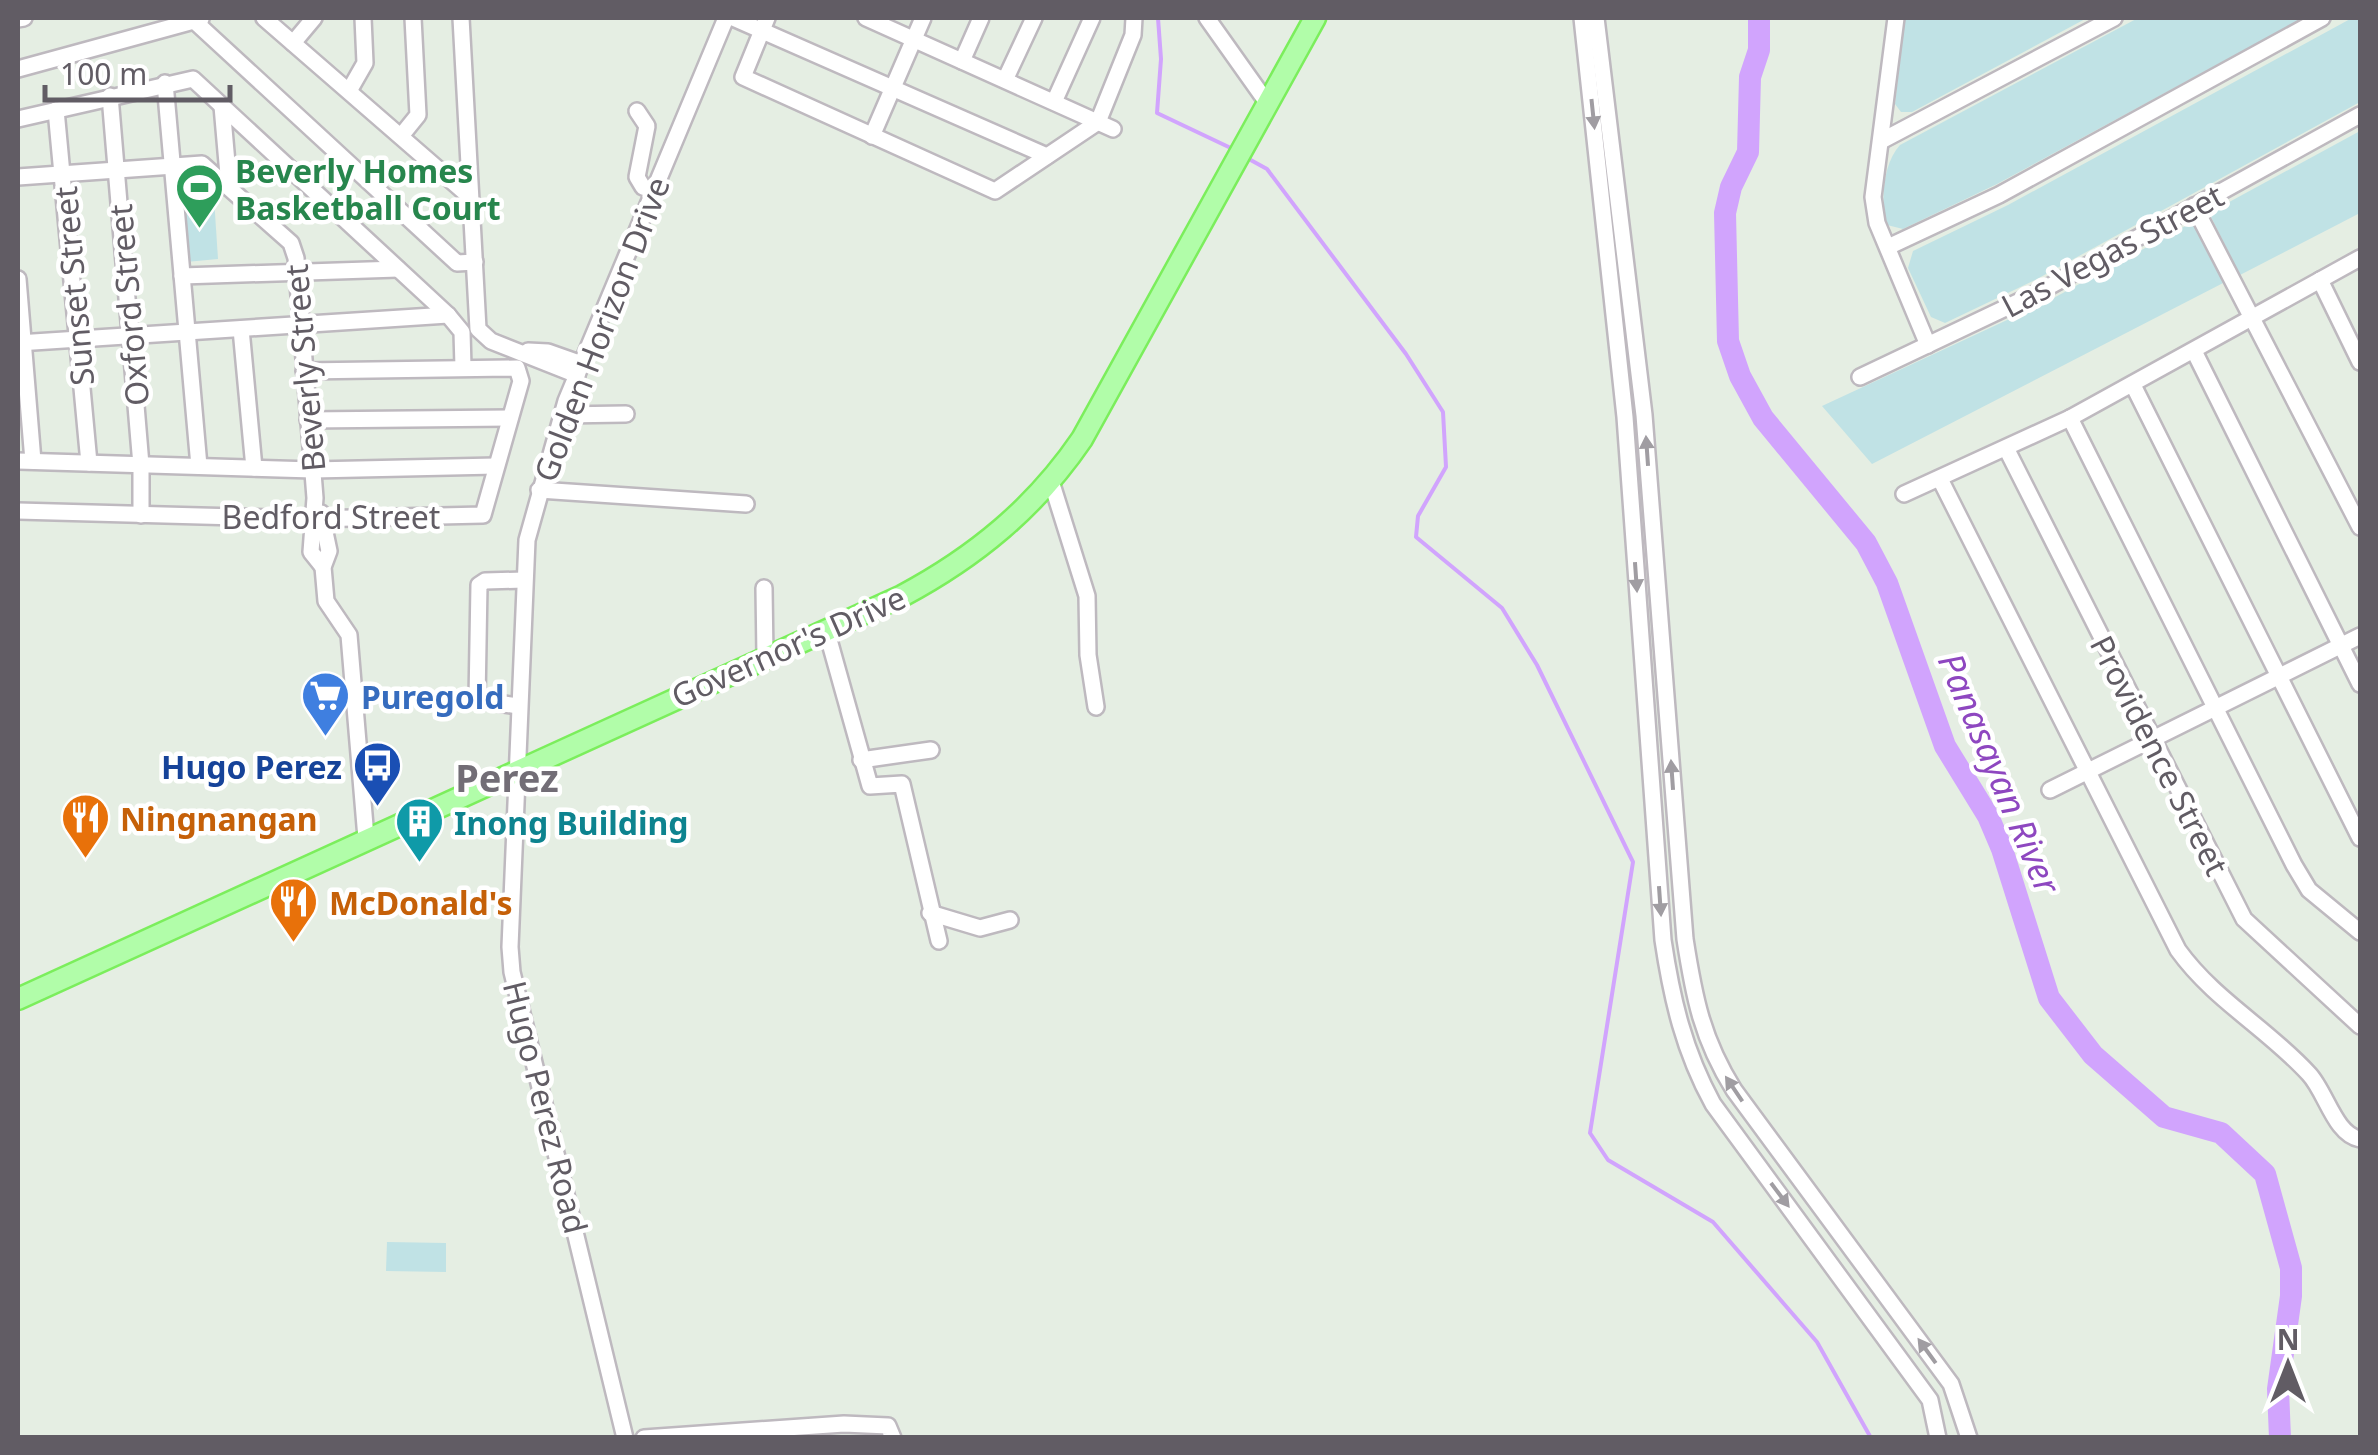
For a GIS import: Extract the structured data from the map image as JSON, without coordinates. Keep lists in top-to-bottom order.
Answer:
{
  "streets": {
    "main road": ["Governor's Drive"],
    "street": [
      "Las Vegas Street",
      "Sunset Street",
      "Oxford Street",
      "Golden Horizon Drive",
      "Beverly Street",
      "Bedford Street",
      "Providence Street",
      "Hugo Perez Road"
    ]
  },
  "crossings": [
    ["Sunset Street", "Beverly Street"],
    ["Oxford Street", "Beverly Street"],
    ["Oxford Street", "Bedford Street"],
    ["Golden Horizon Drive", "Governor's Drive"],
    ["Golden Horizon Drive", "Hugo Perez Road"],
    ["Beverly Street", "Bedford Street"],
    ["Beverly Street", "Governor's Drive"],
    ["Governor's Drive", "Hugo Perez Road"]
  ],
  "districts": ["Perez"],
  "water": ["Panasayan River"],
  "places": {
    "sports": ["Beverly Homes Basketball Court"],
    "supermarket": ["Puregold"],
    "bus stop": ["Hugo Perez"],
    "restaurant": ["Ningnangan", "McDonald's"],
    "building": ["Inong Building"]
  },
  "scale_bar": "100 m",
  "north": "top"
}
